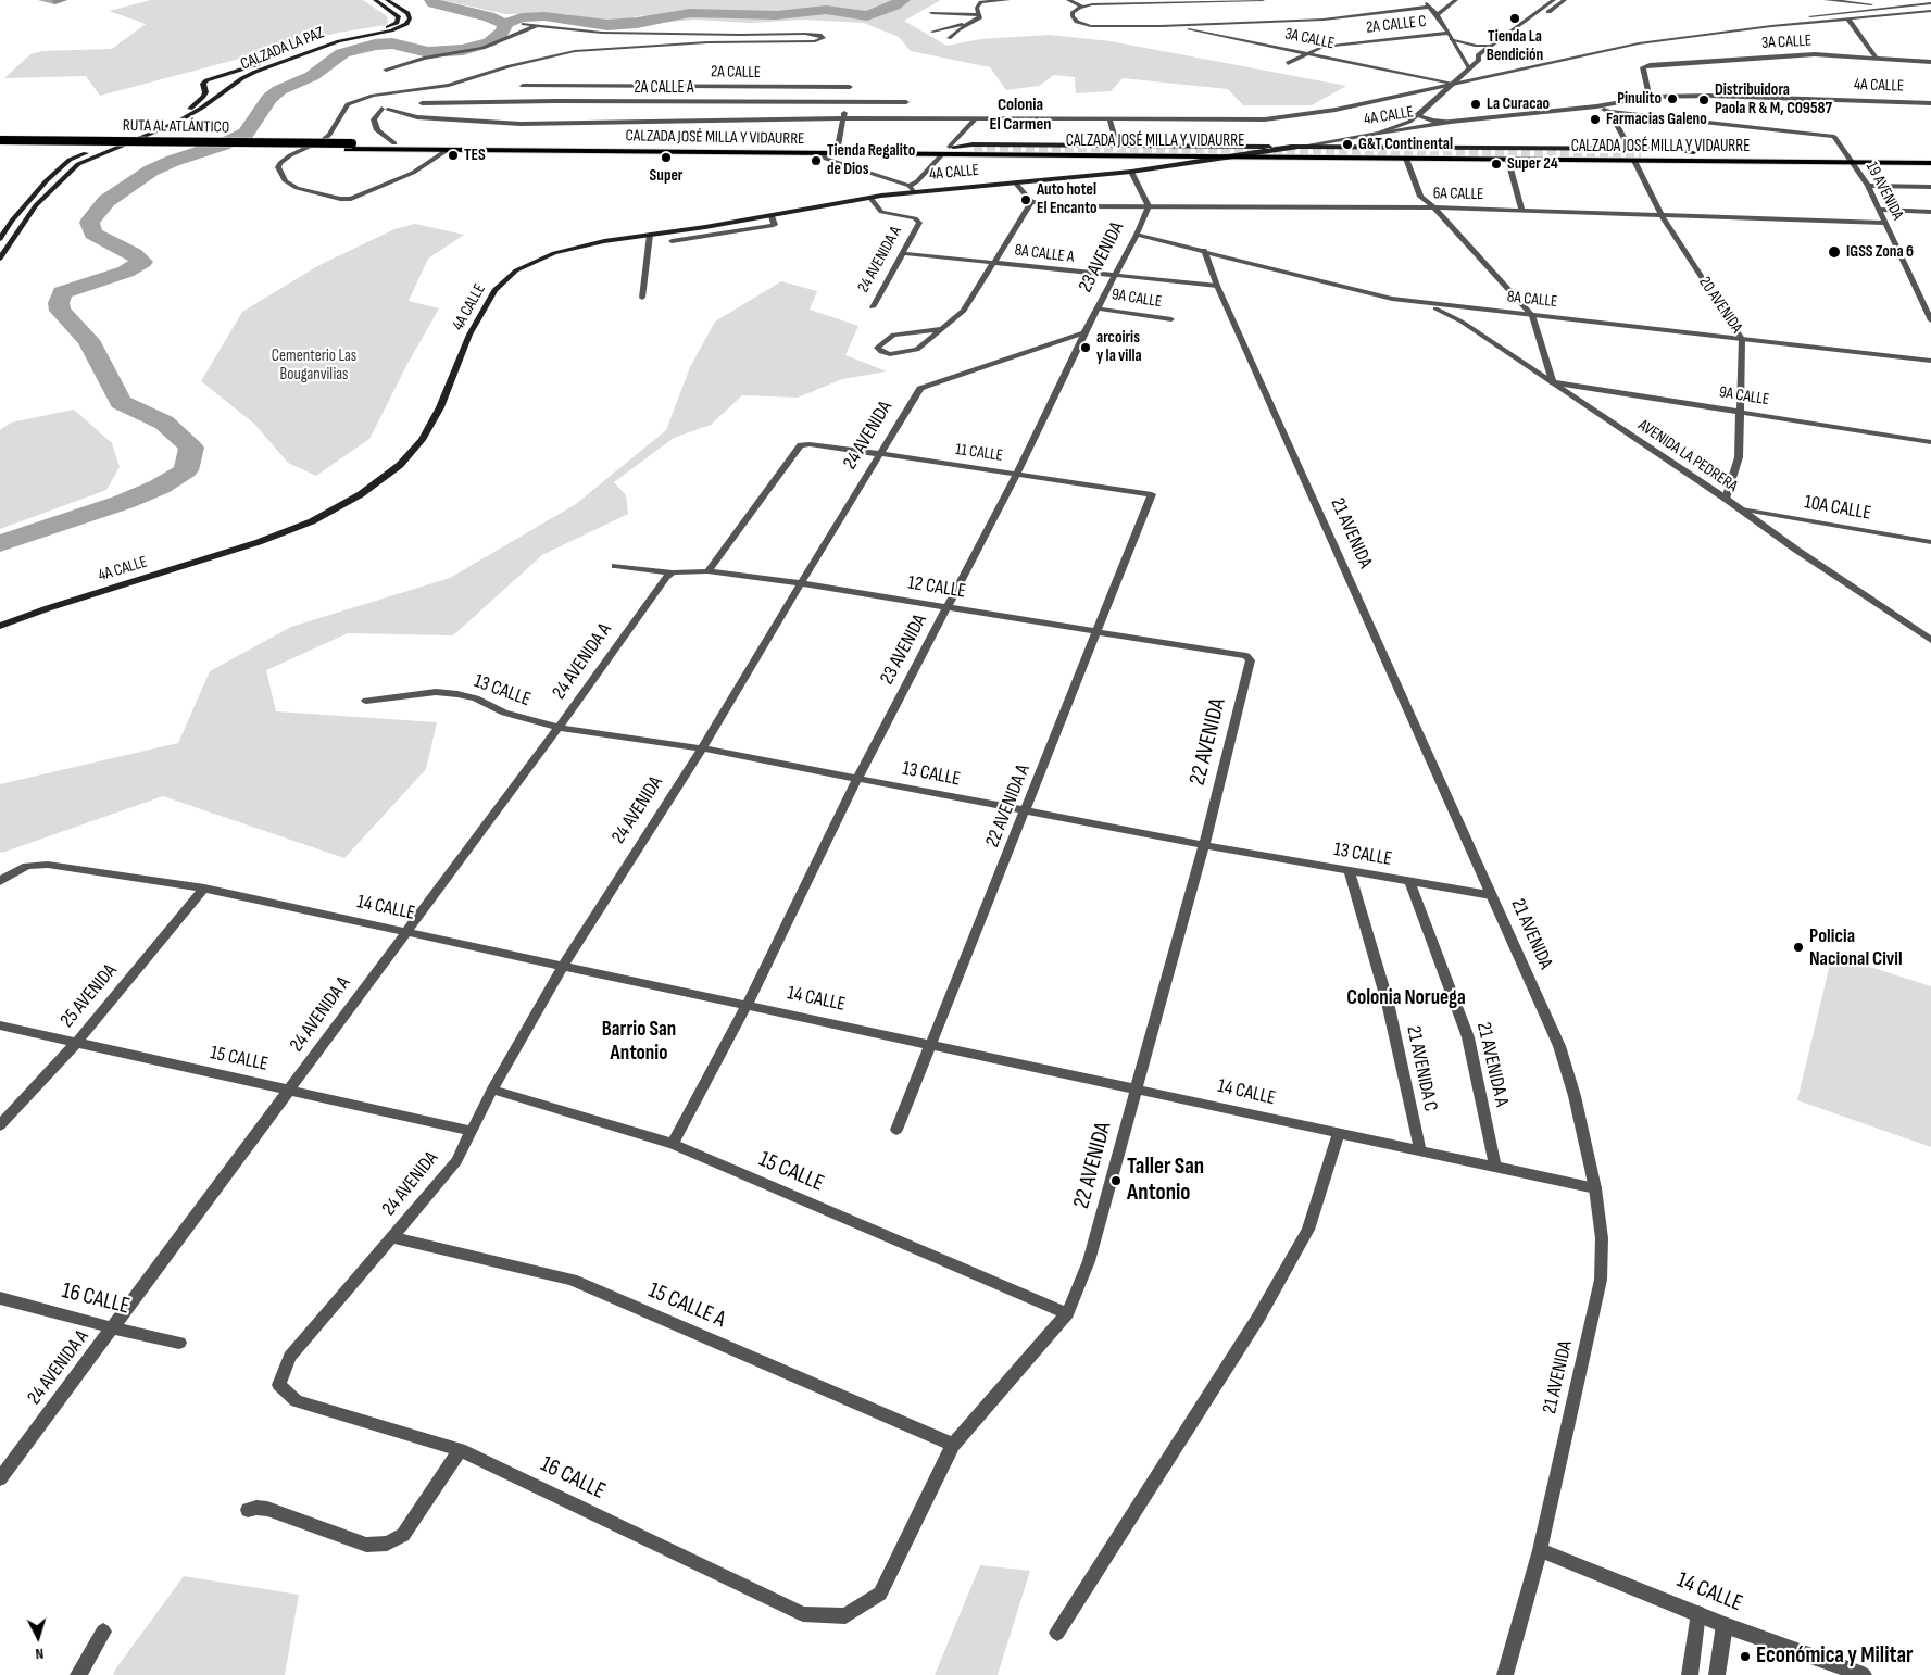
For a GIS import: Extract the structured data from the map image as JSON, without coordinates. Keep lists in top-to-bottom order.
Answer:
{
  "streets": {
    "highway": ["RUTA AL ATLÁNTICO", "CALZADA JOSÉ MILLA Y VIDAURRE"],
    "main road": ["CALZADA LA PAZ", "4A CALLE"],
    "street": [
      "2A CALLE C",
      "3A CALLE",
      "2A CALLE",
      "2A CALLE A",
      "19 AVENIDA",
      "6A CALLE",
      "8A CALLE A",
      "23 AVENIDA",
      "24 AVENIDA A",
      "9A CALLE",
      "8A CALLE",
      "20 AVENIDA",
      "24 AVENIDA",
      "11 CALLE",
      "AVENIDA LA PEDRERA",
      "10A CALLE",
      "21 AVENIDA",
      "12 CALLE",
      "13 CALLE",
      "22 AVENIDA",
      "22 AVENIDA A",
      "14 CALLE",
      "25 AVENIDA",
      "15 CALLE",
      "21 AVENIDA A",
      "21 AVENIDA C",
      "16 CALLE",
      "15 CALLE A"
    ]
  },
  "crossings": [
    ["2A CALLE C", "3A CALLE"],
    ["3A CALLE", "4A CALLE"],
    ["2A CALLE", "2A CALLE A"],
    ["4A CALLE", "CALZADA JOSÉ MILLA Y VIDAURRE"],
    ["4A CALLE", "24 AVENIDA A"],
    ["RUTA AL ATLÁNTICO", "CALZADA JOSÉ MILLA Y VIDAURRE"],
    ["CALZADA JOSÉ MILLA Y VIDAURRE", "19 AVENIDA"],
    ["CALZADA JOSÉ MILLA Y VIDAURRE", "20 AVENIDA"],
    ["19 AVENIDA", "6A CALLE"],
    ["6A CALLE", "23 AVENIDA"],
    ["6A CALLE", "20 AVENIDA"],
    ["8A CALLE A", "23 AVENIDA"],
    ["8A CALLE A", "24 AVENIDA A"],
    ["8A CALLE A", "21 AVENIDA"],
    ["23 AVENIDA", "9A CALLE"],
    ["23 AVENIDA", "8A CALLE"],
    ["23 AVENIDA", "24 AVENIDA"],
    ["23 AVENIDA", "11 CALLE"],
    ["23 AVENIDA", "12 CALLE"],
    ["23 AVENIDA", "13 CALLE"],
    ["23 AVENIDA", "14 CALLE"],
    ["23 AVENIDA", "15 CALLE"],
    ["24 AVENIDA A", "12 CALLE"],
    ["24 AVENIDA A", "13 CALLE"],
    ["24 AVENIDA A", "14 CALLE"],
    ["24 AVENIDA A", "15 CALLE"],
    ["24 AVENIDA A", "16 CALLE"],
    ["9A CALLE", "20 AVENIDA"],
    ["9A CALLE", "AVENIDA LA PEDRERA"],
    ["8A CALLE", "20 AVENIDA"],
    ["8A CALLE", "AVENIDA LA PEDRERA"],
    ["8A CALLE", "21 AVENIDA"],
    ["20 AVENIDA", "AVENIDA LA PEDRERA"],
    ["24 AVENIDA", "11 CALLE"],
    ["24 AVENIDA", "12 CALLE"],
    ["24 AVENIDA", "13 CALLE"],
    ["24 AVENIDA", "14 CALLE"],
    ["24 AVENIDA", "15 CALLE"],
    ["24 AVENIDA", "16 CALLE"],
    ["24 AVENIDA", "15 CALLE A"],
    ["11 CALLE", "12 CALLE"],
    ["11 CALLE", "22 AVENIDA A"],
    ["AVENIDA LA PEDRERA", "10A CALLE"],
    ["21 AVENIDA", "13 CALLE"],
    ["21 AVENIDA", "14 CALLE"],
    ["12 CALLE", "22 AVENIDA"],
    ["12 CALLE", "22 AVENIDA A"],
    ["13 CALLE", "22 AVENIDA"],
    ["13 CALLE", "22 AVENIDA A"],
    ["13 CALLE", "21 AVENIDA A"],
    ["13 CALLE", "21 AVENIDA C"],
    ["22 AVENIDA", "14 CALLE"],
    ["22 AVENIDA", "15 CALLE"],
    ["22 AVENIDA", "16 CALLE"],
    ["22 AVENIDA", "15 CALLE A"],
    ["22 AVENIDA A", "14 CALLE"],
    ["14 CALLE", "25 AVENIDA"],
    ["14 CALLE", "21 AVENIDA A"],
    ["14 CALLE", "21 AVENIDA C"],
    ["25 AVENIDA", "15 CALLE"]
  ],
  "districts": ["Colonia El Carmen", "Colonia Noruega", "Barrio San Antonio"],
  "parks": ["Cementerio Las Bouganvilias"],
  "places": [
    "Tienda La Bendición",
    "Pinulito",
    "Distribuidora Paola R & M, C09587",
    "La Curacao",
    "Farmacias Galeno",
    "G&T Continental",
    "TES",
    "Super",
    "Tienda Regalito de Dios",
    "Super 24",
    "Auto hotel El Encanto",
    "IGSS Zona 6",
    "arcoiris y la villa",
    "Policia Nacional Civil",
    "Taller San Antonio",
    "Económica y Militar"
  ],
  "north": "bottom"
}
